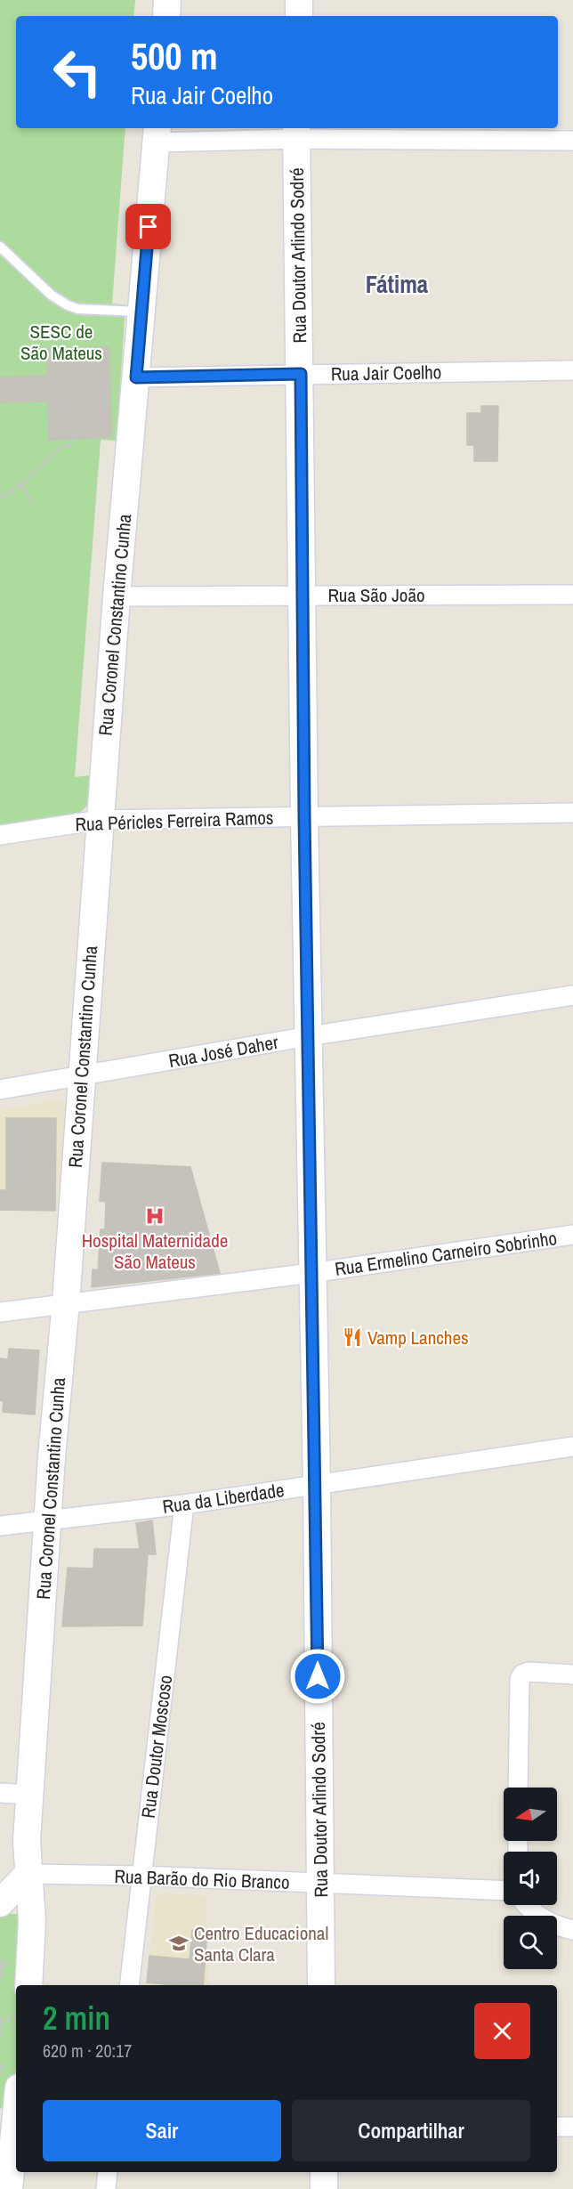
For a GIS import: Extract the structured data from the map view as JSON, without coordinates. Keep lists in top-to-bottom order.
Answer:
{
  "streets": {
    "street": [
      "Rua Doutor Arlindo Sodré",
      "Rua Jair Coelho",
      "Rua São João",
      "Rua Coronel Constantino Cunha",
      "Rua Péricles Ferreira Ramos",
      "Rua José Daher",
      "Rua Ermelino Carneiro Sobrinho",
      "Rua da Liberdade",
      "Rua Doutor Moscoso",
      "Rua Barão do Rio Branco"
    ]
  },
  "crossings": [
    ["Rua Doutor Arlindo Sodré", "Rua Jair Coelho"],
    ["Rua Doutor Arlindo Sodré", "Rua São João"],
    ["Rua Doutor Arlindo Sodré", "Rua Péricles Ferreira Ramos"],
    ["Rua Doutor Arlindo Sodré", "Rua José Daher"],
    ["Rua Doutor Arlindo Sodré", "Rua Ermelino Carneiro Sobrinho"],
    ["Rua Doutor Arlindo Sodré", "Rua da Liberdade"],
    ["Rua Doutor Arlindo Sodré", "Rua Barão do Rio Branco"],
    ["Rua Jair Coelho", "Rua Coronel Constantino Cunha"],
    ["Rua São João", "Rua Coronel Constantino Cunha"],
    ["Rua Coronel Constantino Cunha", "Rua Péricles Ferreira Ramos"],
    ["Rua Coronel Constantino Cunha", "Rua José Daher"],
    ["Rua Coronel Constantino Cunha", "Rua Ermelino Carneiro Sobrinho"],
    ["Rua Coronel Constantino Cunha", "Rua da Liberdade"],
    ["Rua Coronel Constantino Cunha", "Rua Barão do Rio Branco"],
    ["Rua da Liberdade", "Rua Doutor Moscoso"],
    ["Rua Doutor Moscoso", "Rua Barão do Rio Branco"]
  ],
  "districts": ["Fátima"],
  "parks": ["SESC de São Mateus"],
  "places": {
    "hospital": ["Hospital Maternidade São Mateus"],
    "restaurant": ["Vamp Lanches"],
    "school or university": ["Centro Educacional Santa Clara"]
  },
  "north": "left",
  "page": {
    "turn": ["500 m", "Rua Jair Coelho"],
    "heading": ["2 min", "620 m · 20:17"],
    "buttons": ["Sair", "Compartilhar"]
  }
}
